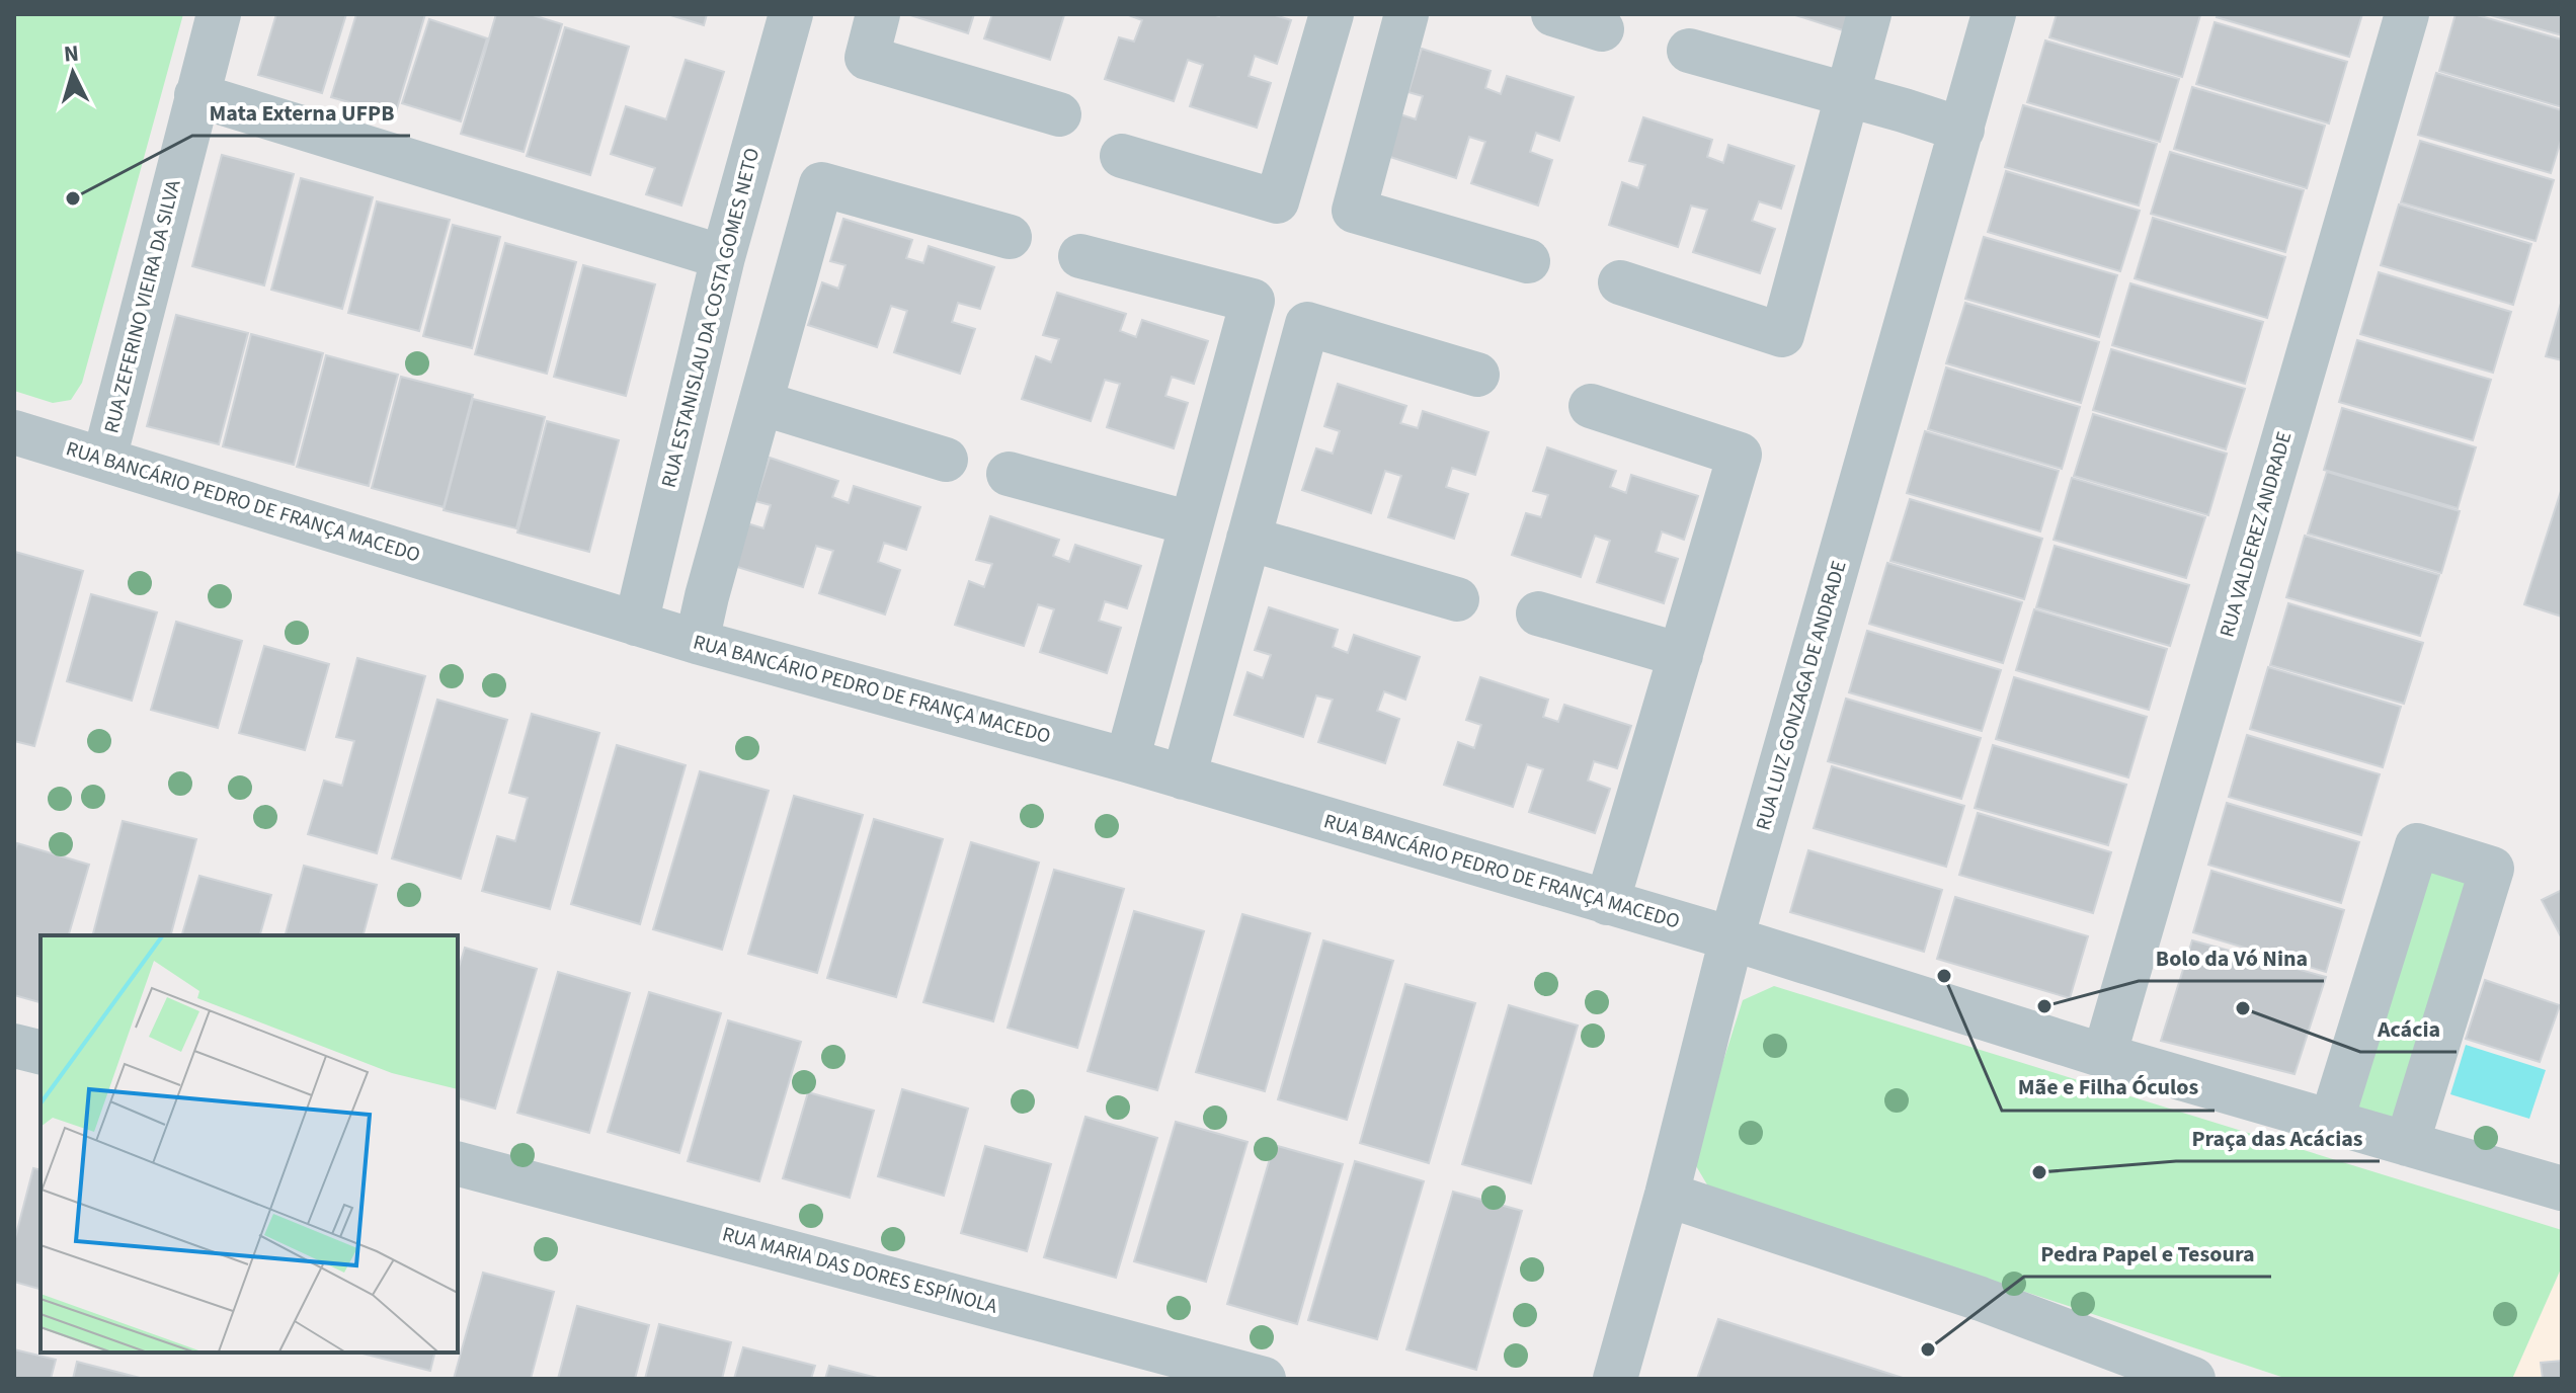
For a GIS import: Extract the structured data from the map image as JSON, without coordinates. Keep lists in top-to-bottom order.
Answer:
{
  "streets": {
    "street": [
      "RUA ZEFERINO VIEIRA DA SILVA",
      "RUA ESTANISLAU DA COSTA GOMES NETO",
      "RUA BANCÁRIO PEDRO DE FRANÇA MACEDO",
      "RUA VALDEREZ ANDRADE",
      "RUA LUIZ GONZAGA DE ANDRADE",
      "RUA MARIA DAS DORES ESPÍNOLA"
    ]
  },
  "crossings": [
    ["RUA ZEFERINO VIEIRA DA SILVA", "RUA BANCÁRIO PEDRO DE FRANÇA MACEDO"],
    ["RUA ESTANISLAU DA COSTA GOMES NETO", "RUA BANCÁRIO PEDRO DE FRANÇA MACEDO"],
    ["RUA BANCÁRIO PEDRO DE FRANÇA MACEDO", "RUA VALDEREZ ANDRADE"],
    ["RUA BANCÁRIO PEDRO DE FRANÇA MACEDO", "RUA LUIZ GONZAGA DE ANDRADE"]
  ],
  "places": [
    "Mata Externa UFPB",
    "Mãe e Filha Óculos",
    "Bolo da Vó Nina",
    "Acácia",
    "Praça das Acácias",
    "Pedra Papel e Tesoura"
  ],
  "north": "top"
}
